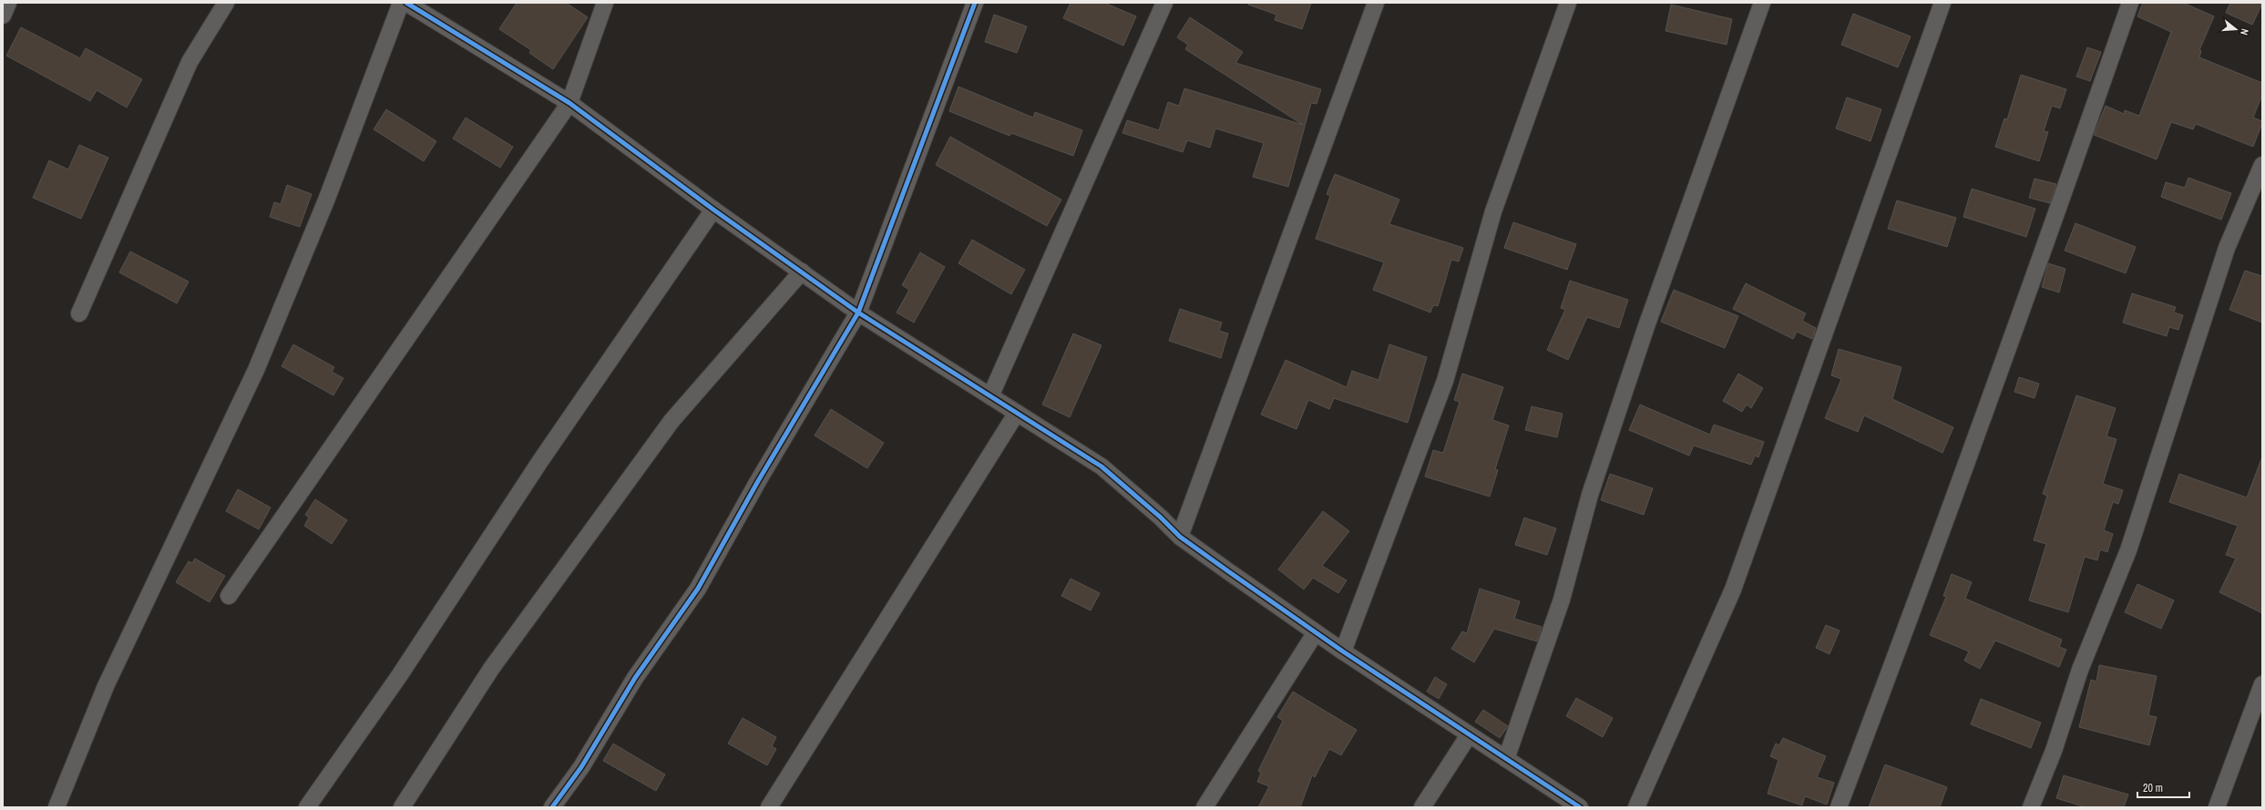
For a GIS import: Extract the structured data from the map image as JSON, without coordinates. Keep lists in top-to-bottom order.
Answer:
{
  "scale_bar": "20 m",
  "north": "right"
}
